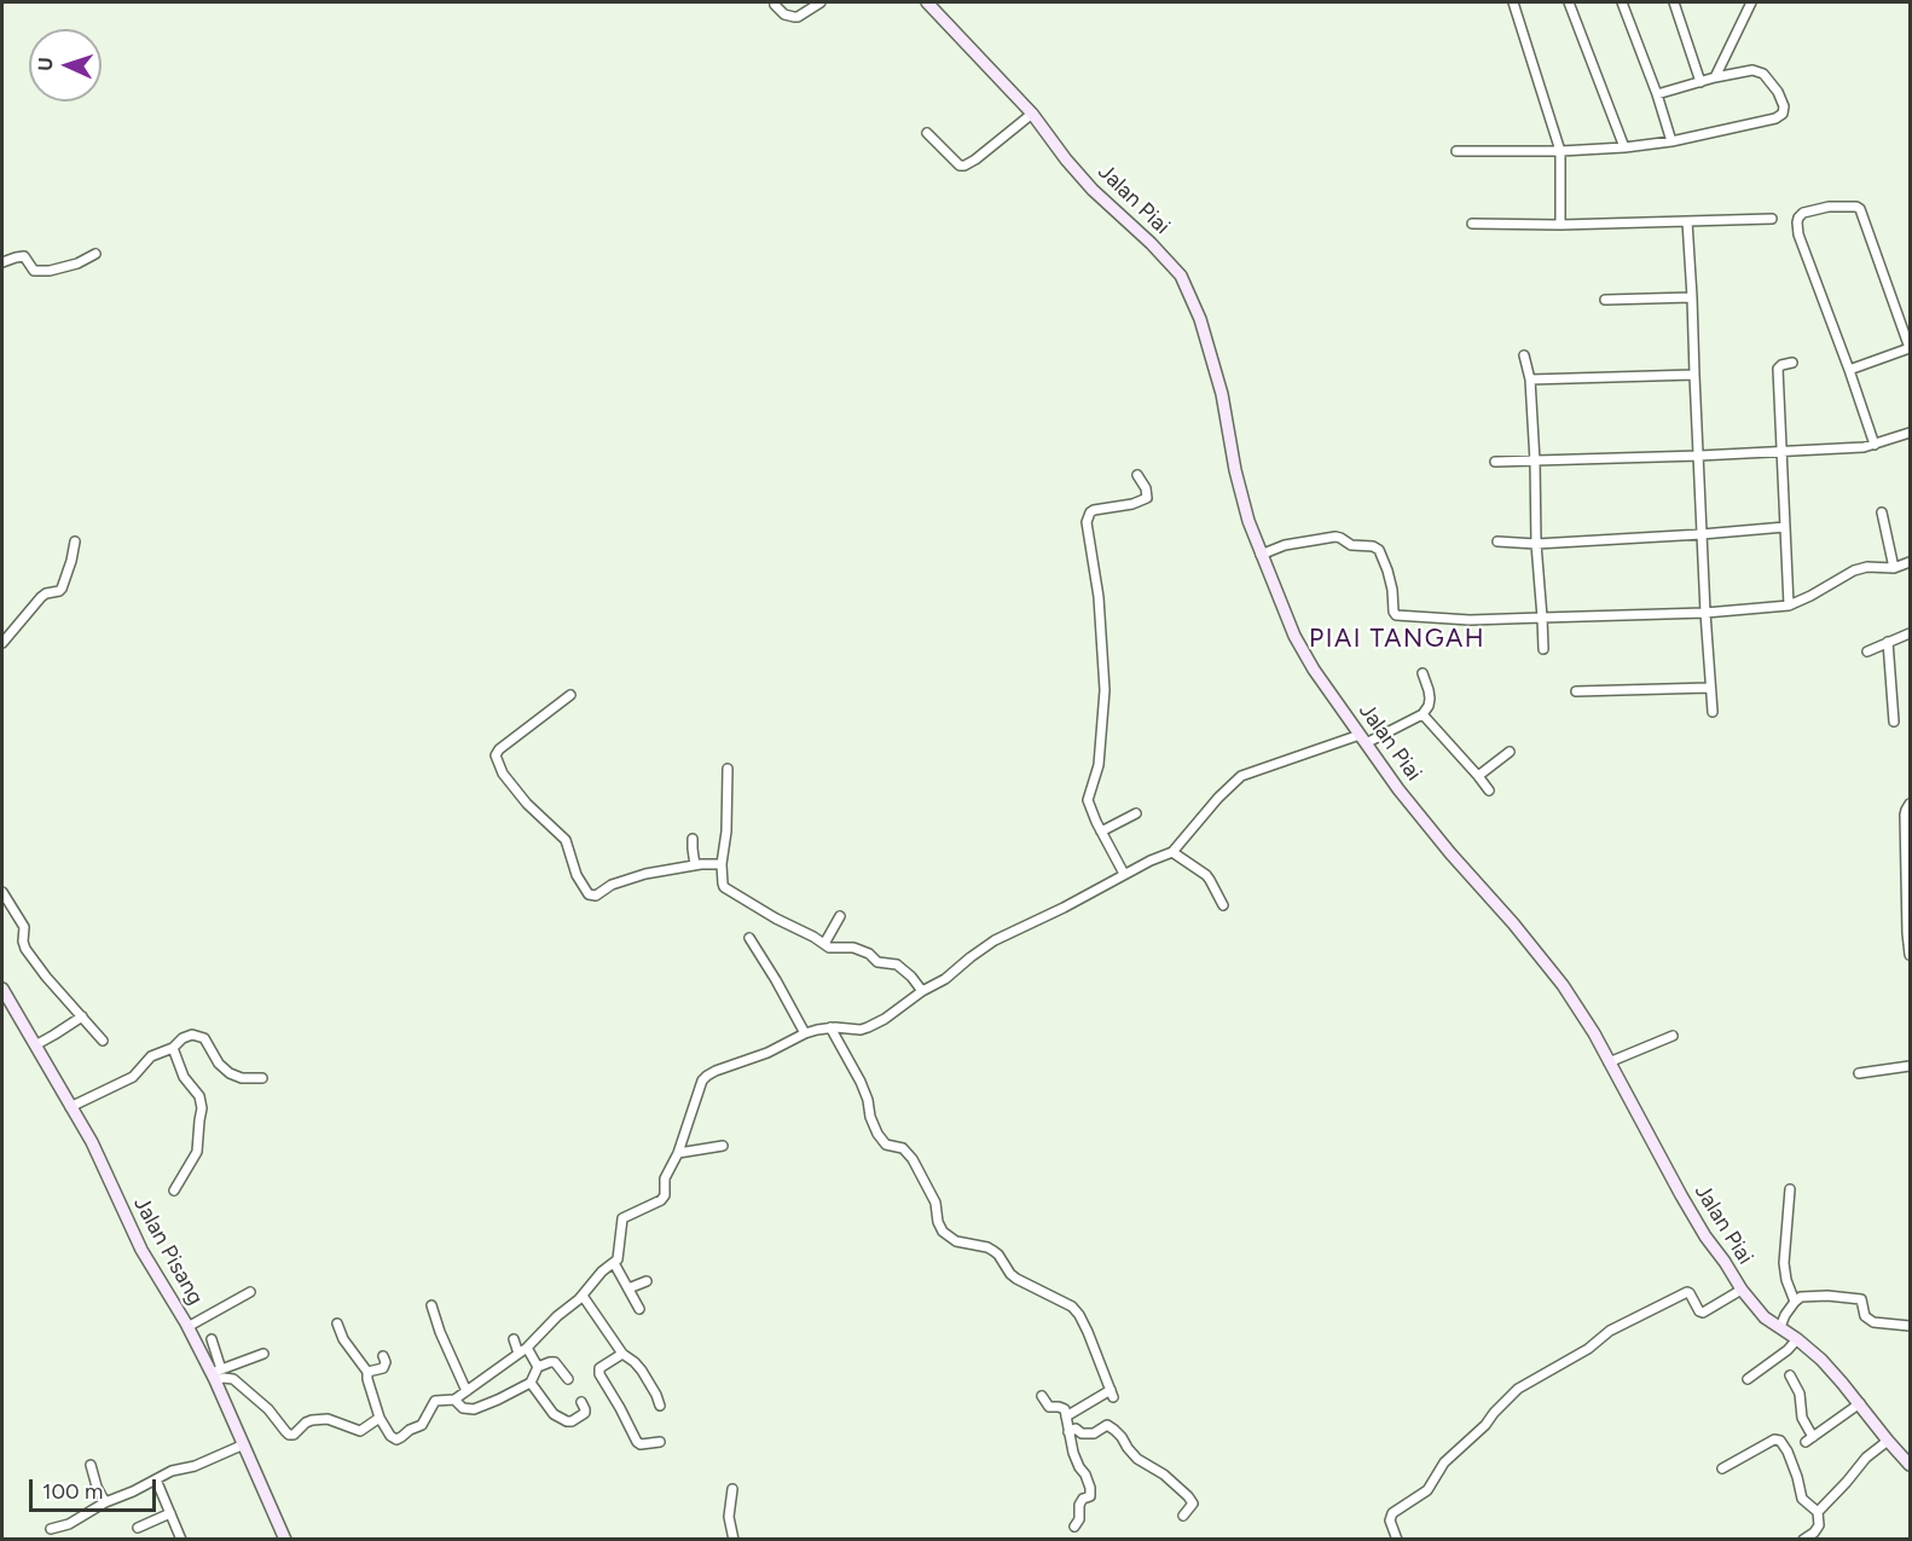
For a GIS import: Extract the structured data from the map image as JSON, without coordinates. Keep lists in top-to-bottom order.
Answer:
{
  "streets": {
    "street": ["Jalan Piai", "Jalan Pisang"]
  },
  "districts": ["PIAI TANGAH"],
  "scale_bar": "100 m",
  "north": "left"
}
